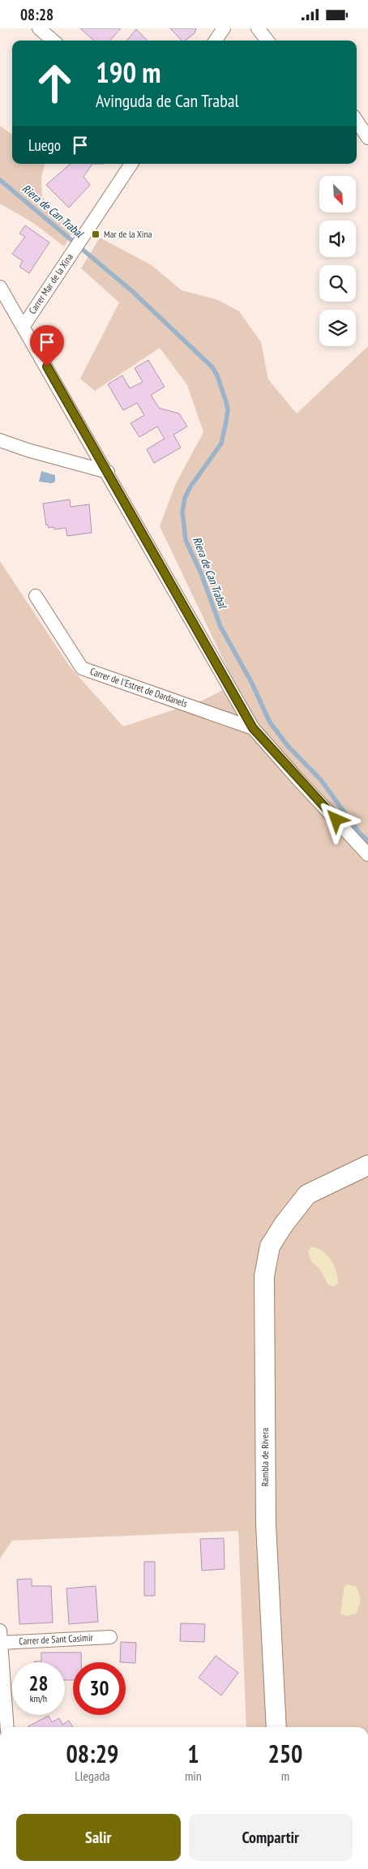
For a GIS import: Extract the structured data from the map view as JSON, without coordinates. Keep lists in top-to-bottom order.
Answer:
{
  "streets": {
    "street": [
      "Carrer Mar de la Xina",
      "Carrer de l'Estret de Dardanels",
      "Rambla de Rivera",
      "Carrer de Sant Casimir"
    ]
  },
  "water": ["Riera de Can Trabal"],
  "places": {
    "transit": ["Mar de la Xina"]
  },
  "north": "bottom right",
  "page": {
    "status": "08:28",
    "turn": ["190 m", "Avinguda de Can Trabal"],
    "then": "Luego",
    "speed": "28 km/h",
    "limit": "30",
    "eta": [
      "08:29",
      "Llegada",
      "1",
      "min",
      "250",
      "m"
    ],
    "buttons": ["Salir", "Compartir"]
  }
}
